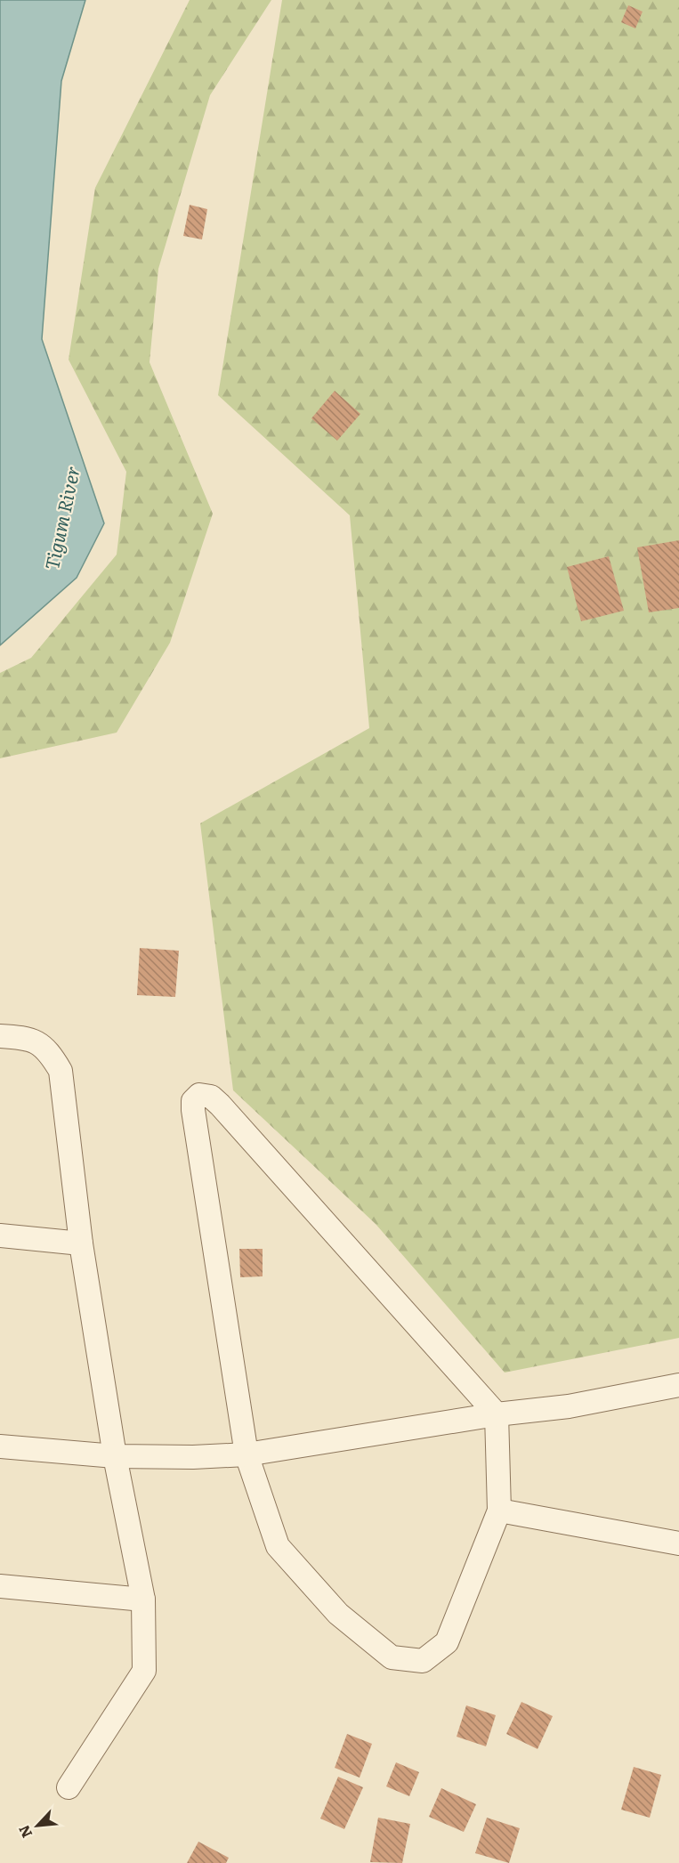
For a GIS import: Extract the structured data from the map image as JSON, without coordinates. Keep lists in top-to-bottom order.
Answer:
{
  "water": ["Tigum River"],
  "north": "bottom left"
}
